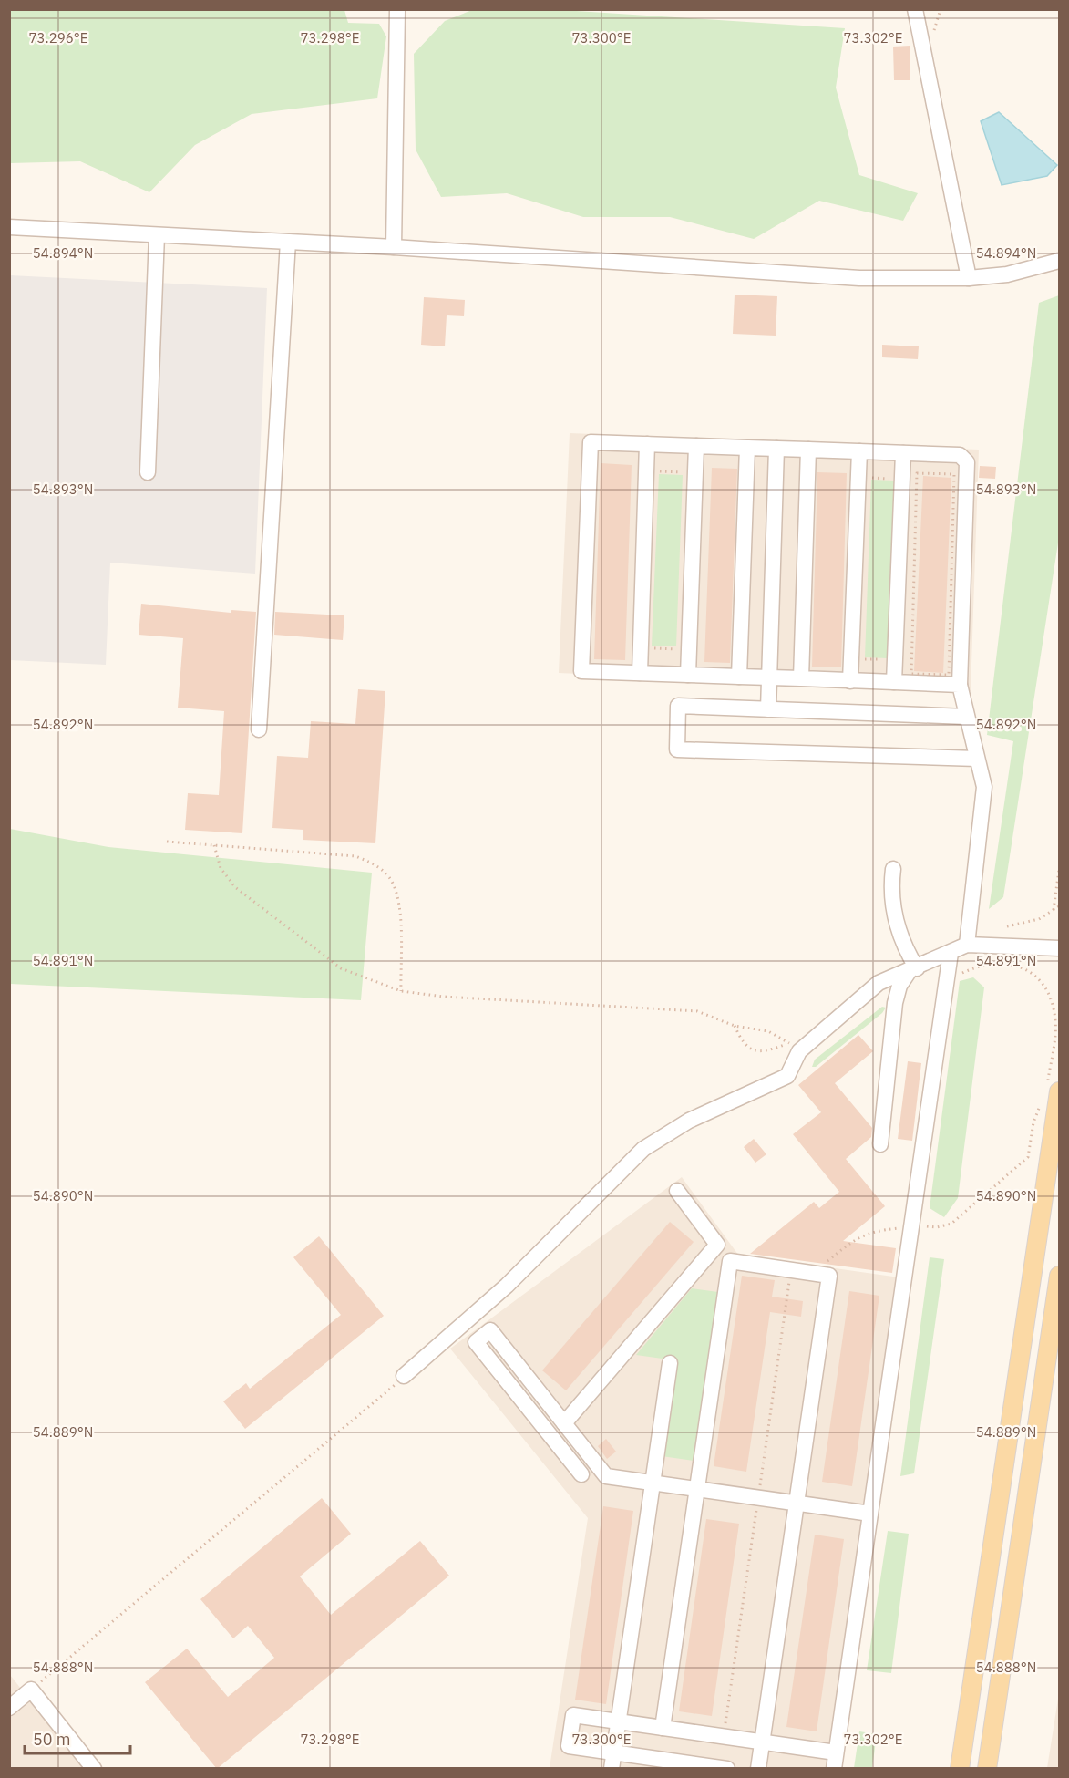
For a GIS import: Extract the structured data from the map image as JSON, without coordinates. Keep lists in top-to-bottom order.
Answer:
{
  "scale_bar": "50 m",
  "coordinates": [
    "73.296°E",
    "73.298°E",
    "73.300°E",
    "73.302°E",
    "54.894°N",
    "54.893°N",
    "54.892°N",
    "54.891°N",
    "54.890°N",
    "54.889°N",
    "54.888°N"
  ]
}
